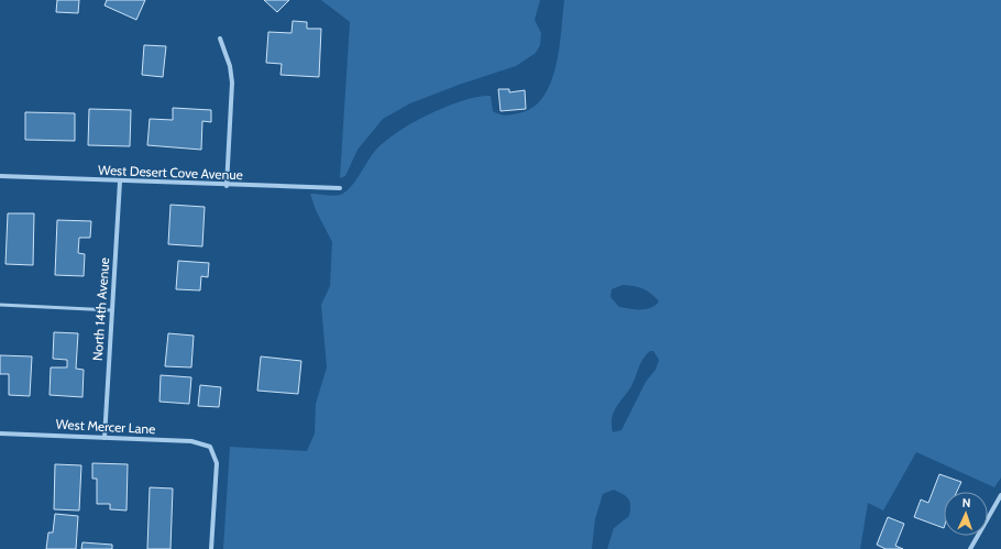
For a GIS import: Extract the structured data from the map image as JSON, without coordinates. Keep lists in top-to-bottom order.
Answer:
{
  "streets": {
    "street": ["West Desert Cove Avenue", "North 14th Avenue", "West Mercer Lane"]
  },
  "crossings": [
    ["West Desert Cove Avenue", "North 14th Avenue"],
    ["North 14th Avenue", "West Mercer Lane"]
  ],
  "north": "top"
}
